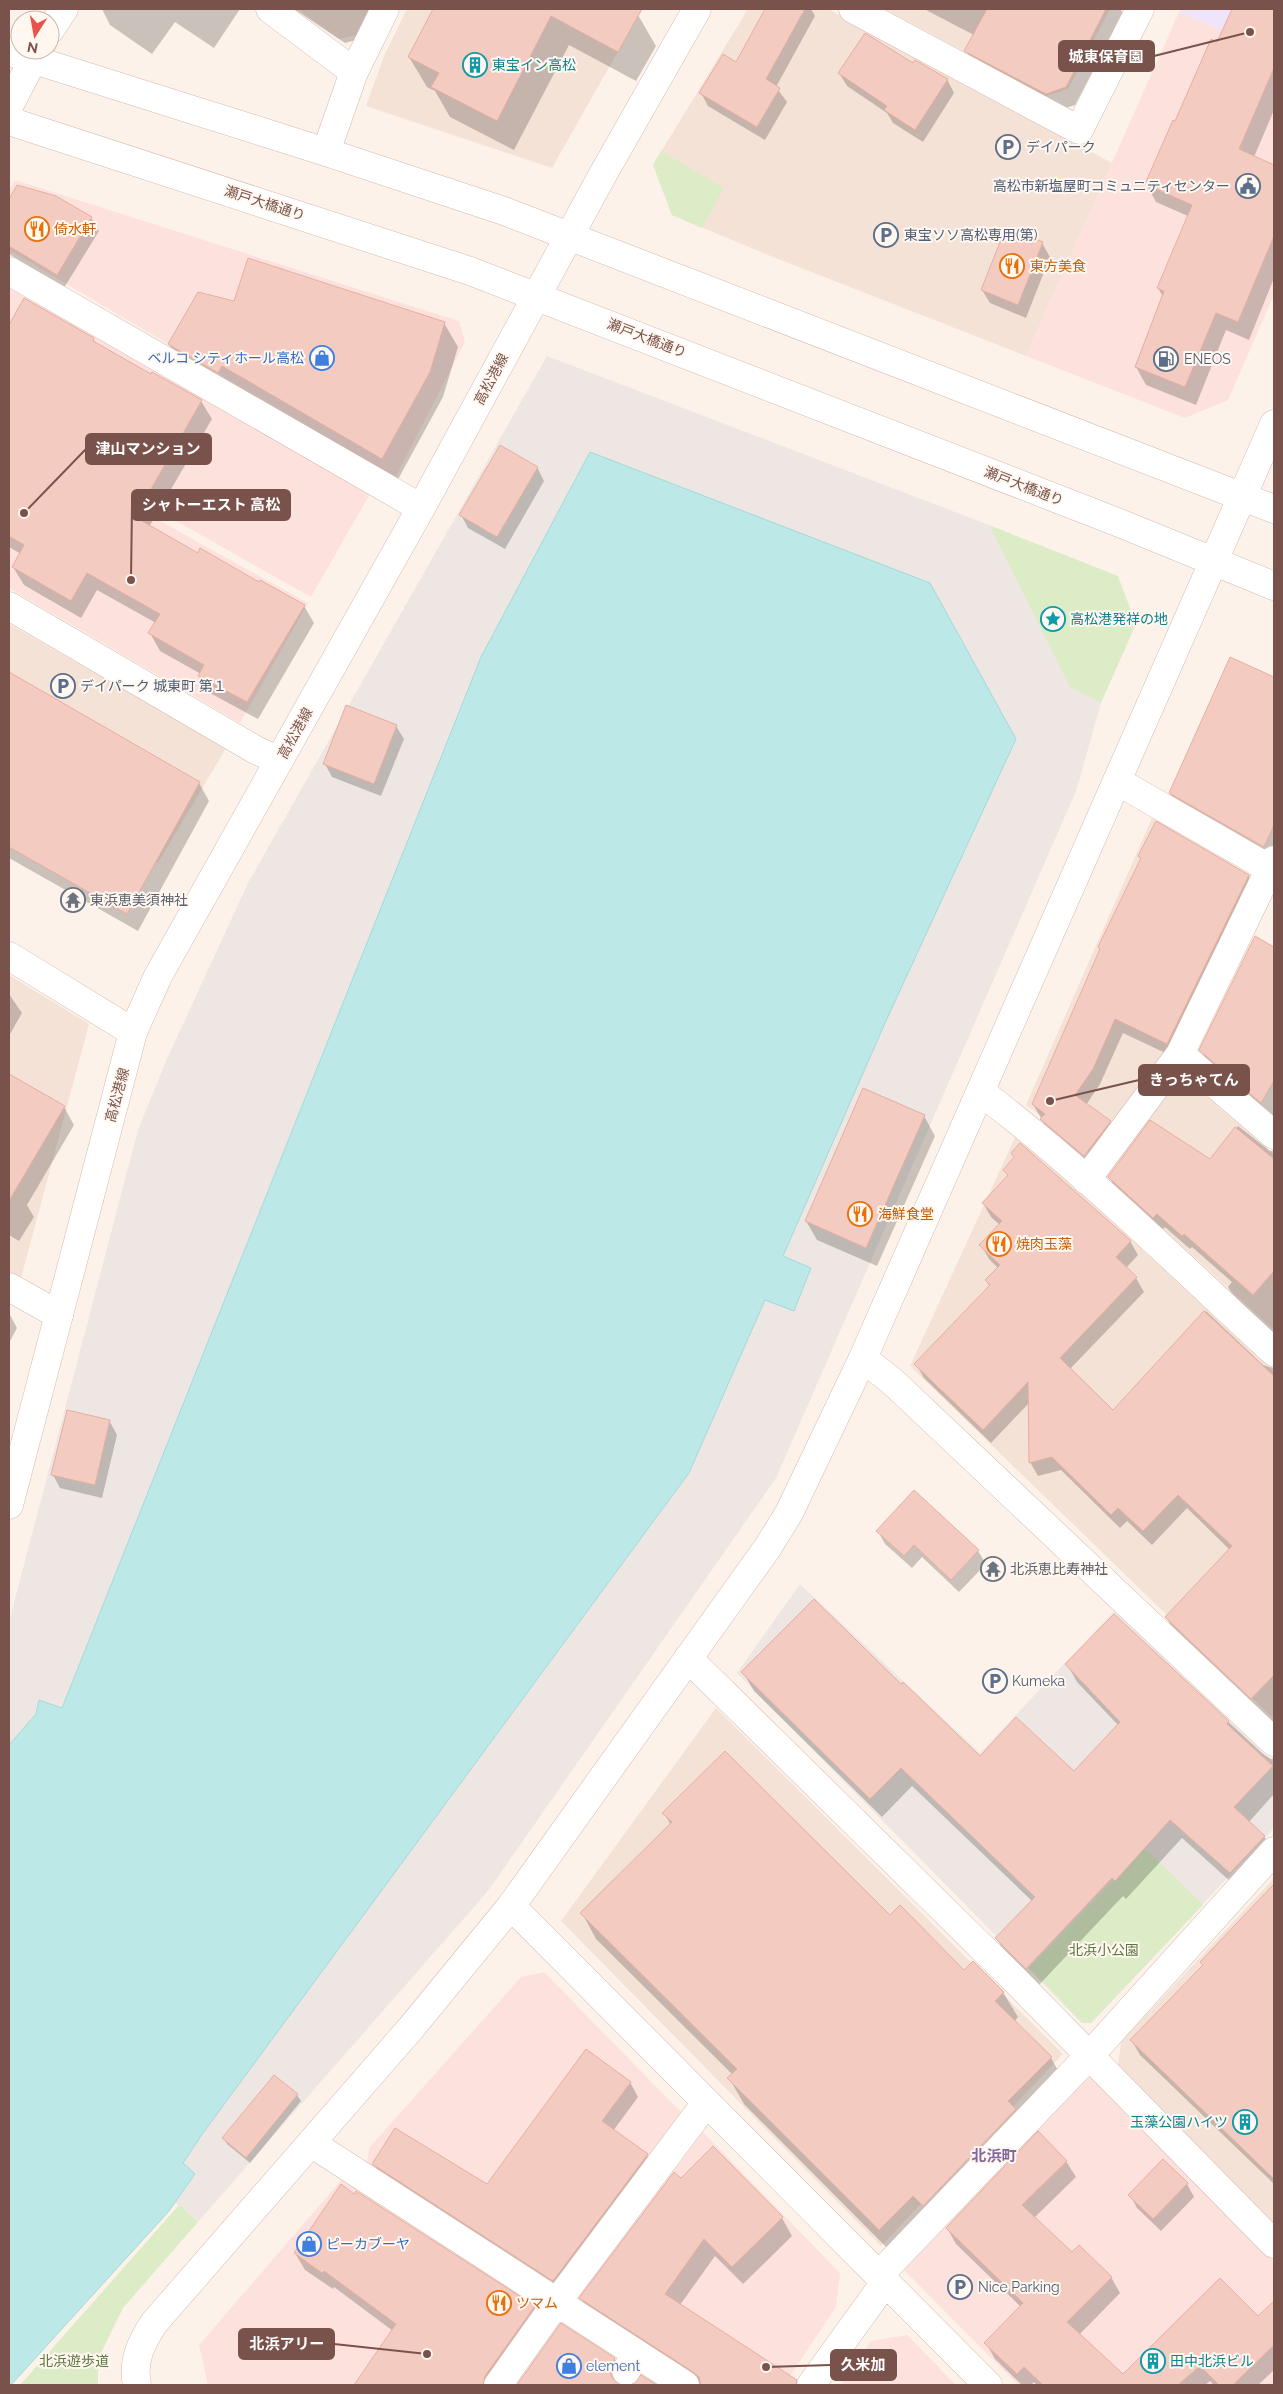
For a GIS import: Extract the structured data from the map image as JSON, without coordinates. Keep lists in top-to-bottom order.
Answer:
{
  "streets": {
    "street": ["瀬戸大橋通り", "高松港線"]
  },
  "crossings": [
    ["瀬戸大橋通り", "高松港線"]
  ],
  "districts": ["北浜町"],
  "parks": ["北浜小公園", "北浜遊歩道"],
  "places": {
    "other": [
      "城東保育園",
      "津山マンション",
      "シャトーエスト 高松",
      "きっちゃてん",
      "北浜アリー",
      "久米加"
    ],
    "building": ["東宝イン高松", "玉藻公園ハイツ", "田中北浜ビル"],
    "parking": [
      "デイパーク",
      "東宝ソソ高松専用(第)",
      "デイパーク 城東町 第１",
      "Kumeka",
      "Nice Parking"
    ],
    "public building": ["高松市新塩屋町コミュニティセンター"],
    "restaurant": [
      "倚水軒",
      "東方美食",
      "海鮮食堂",
      "焼肉玉藻",
      "ツマム"
    ],
    "shop": ["ベルコ シティホール高松", "ピーカブーヤ", "element"],
    "fuel station": ["ENEOS"],
    "place": ["高松港発祥の地"],
    "temple": ["東浜恵美須神社", "北浜恵比寿神社"]
  },
  "north": "bottom"
}
